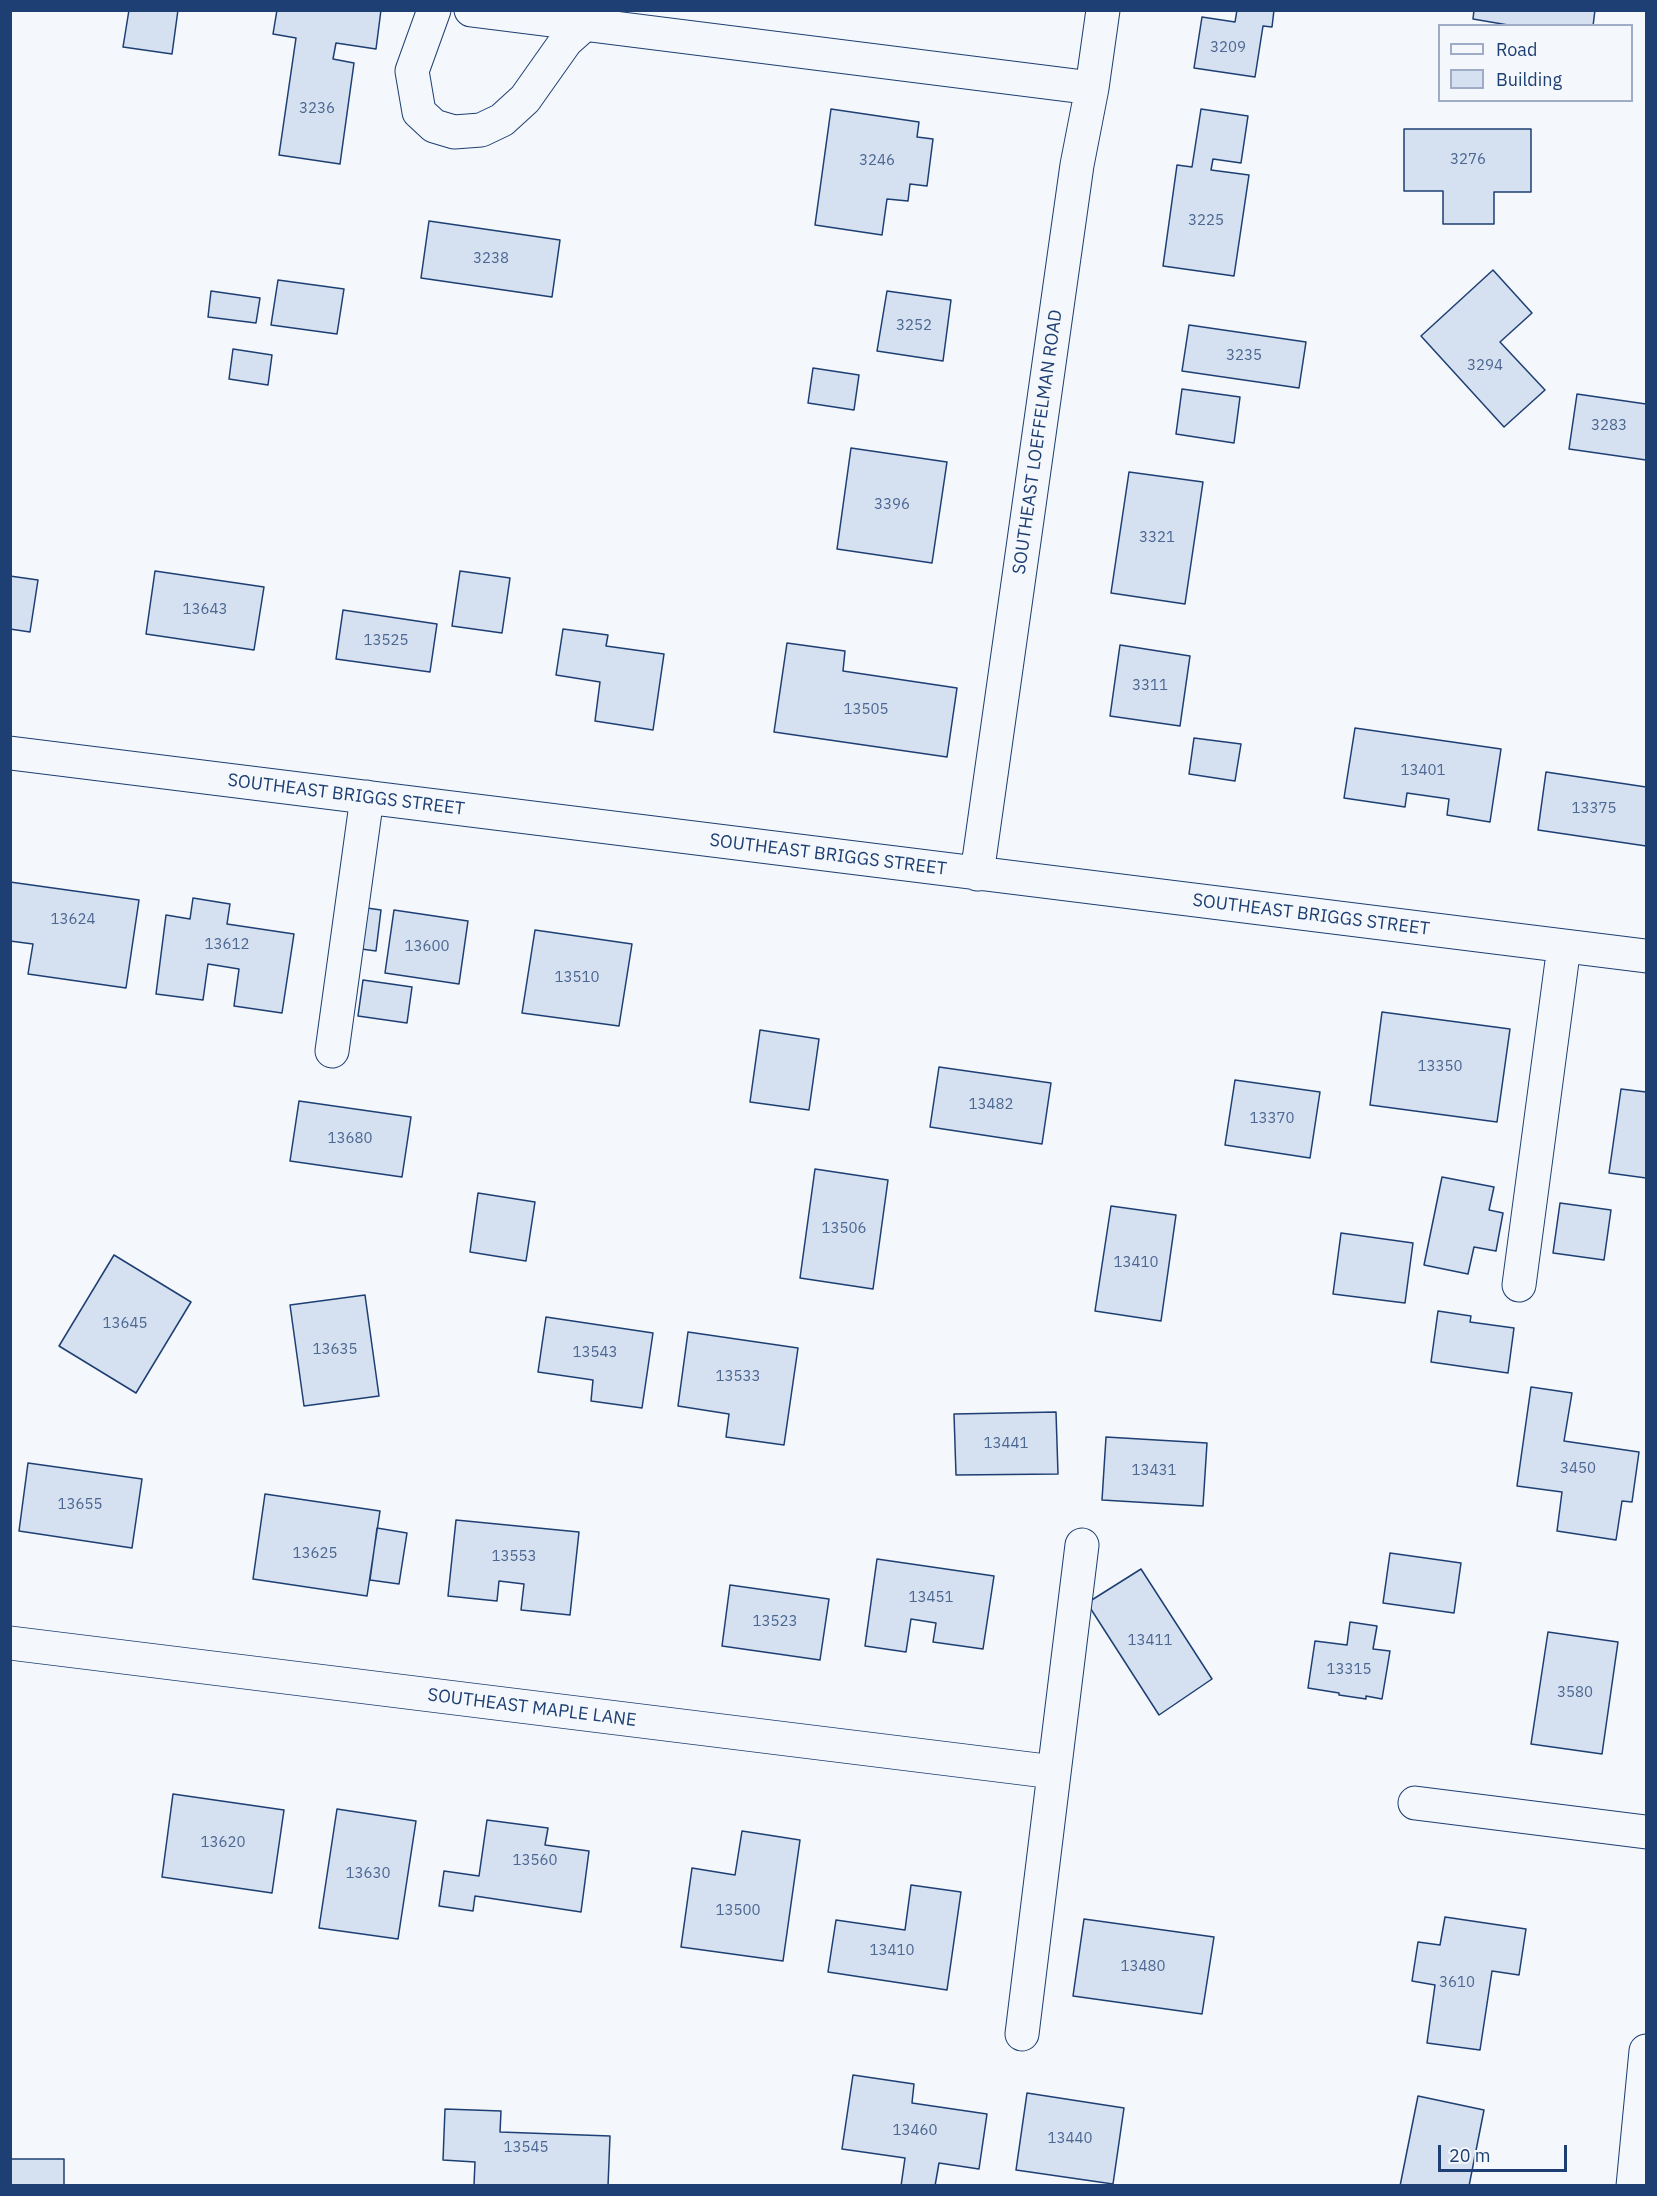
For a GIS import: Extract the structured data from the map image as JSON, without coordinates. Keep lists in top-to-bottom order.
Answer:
{
  "streets": {
    "street": ["SOUTHEAST LOEFFELMAN ROAD", "SOUTHEAST BRIGGS STREET", "SOUTHEAST MAPLE LANE"]
  },
  "crossings": [
    ["SOUTHEAST LOEFFELMAN ROAD", "SOUTHEAST BRIGGS STREET"]
  ],
  "house_numbers": [
    "3209",
    "3236",
    "3276",
    "3246",
    "3225",
    "3238",
    "3252",
    "3235",
    "3294",
    "3283",
    "3396",
    "3321",
    "13643",
    "13525",
    "3311",
    "13505",
    "13401",
    "13375",
    "13624",
    "13612",
    "13600",
    "13510",
    "13350",
    "13482",
    "13370",
    "13680",
    "13506",
    "13410",
    "13645",
    "13635",
    "13543",
    "13533",
    "13441",
    "3450",
    "13431",
    "13655",
    "13625",
    "13553",
    "13451",
    "13523",
    "13411",
    "13315",
    "3580",
    "13620",
    "13560",
    "13630",
    "13500",
    "13410",
    "13480",
    "3610",
    "13460",
    "13440",
    "13545"
  ],
  "legend": ["Road", "Building"],
  "scale_bar": "20 m"
}
